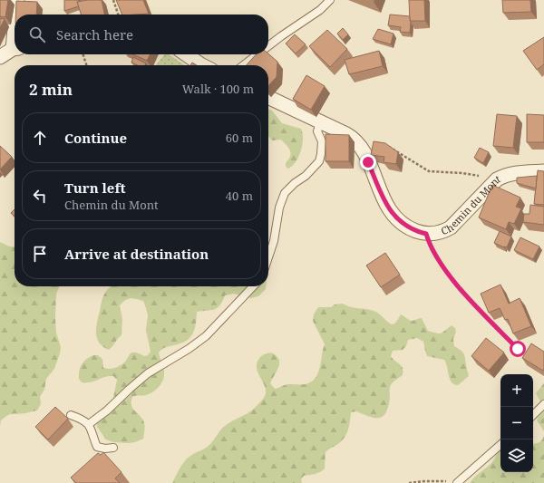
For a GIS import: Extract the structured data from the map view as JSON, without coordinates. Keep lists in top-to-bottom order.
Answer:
{
  "streets": {
    "street": ["Chemin du Mont"]
  },
  "page": {
    "search": "Search here",
    "heading": ["2 min", "Walk · 100 m"],
    "list": [
      ["Continue", "60 m"],
      ["Turn left", "Chemin du Mont", "40 m"],
      "Arrive at destination"
    ],
    "map_buttons": ["+", "−"]
  }
}
